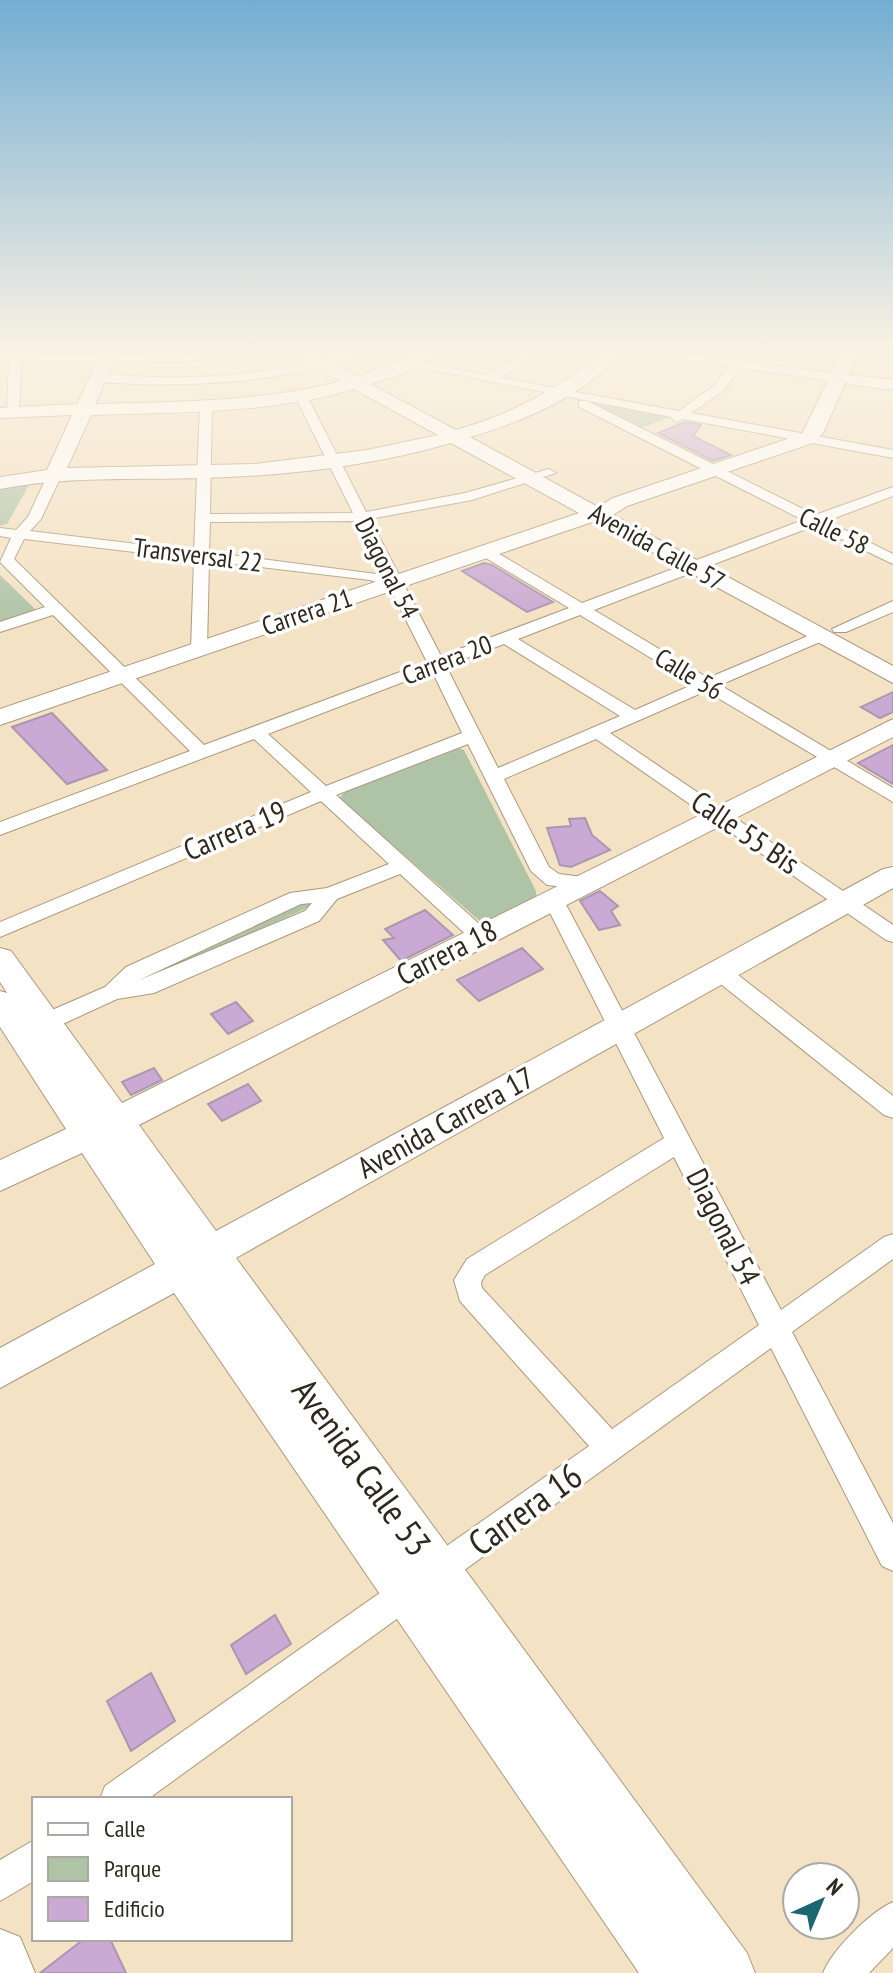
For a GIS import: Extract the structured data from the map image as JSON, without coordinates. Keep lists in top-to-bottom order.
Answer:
{
  "streets": {
    "main road": [
      "Avenida Calle 57",
      "Carrera 21",
      "Carrera 18",
      "Avenida Carrera 17",
      "Avenida Calle 53"
    ],
    "street": [
      "Calle 58",
      "Transversal 22",
      "Diagonal 54",
      "Carrera 20",
      "Calle 56",
      "Carrera 19",
      "Calle 55 Bis",
      "Carrera 16"
    ]
  },
  "crossings": [
    ["Calle 58", "Carrera 21"],
    ["Calle 58", "Carrera 20"],
    ["Avenida Calle 57", "Carrera 21"],
    ["Avenida Calle 57", "Carrera 20"],
    ["Transversal 22", "Diagonal 54"],
    ["Transversal 22", "Carrera 21"],
    ["Diagonal 54", "Carrera 21"],
    ["Diagonal 54", "Carrera 20"],
    ["Diagonal 54", "Carrera 19"],
    ["Diagonal 54", "Carrera 18"],
    ["Diagonal 54", "Avenida Carrera 17"],
    ["Diagonal 54", "Carrera 16"],
    ["Carrera 21", "Calle 56"],
    ["Carrera 20", "Calle 56"],
    ["Calle 56", "Carrera 18"],
    ["Calle 55 Bis", "Carrera 18"],
    ["Calle 55 Bis", "Avenida Carrera 17"],
    ["Carrera 18", "Avenida Calle 53"],
    ["Avenida Carrera 17", "Avenida Calle 53"],
    ["Avenida Calle 53", "Carrera 16"]
  ],
  "legend": ["Calle", "Parque", "Edificio"],
  "north": "top right"
}
